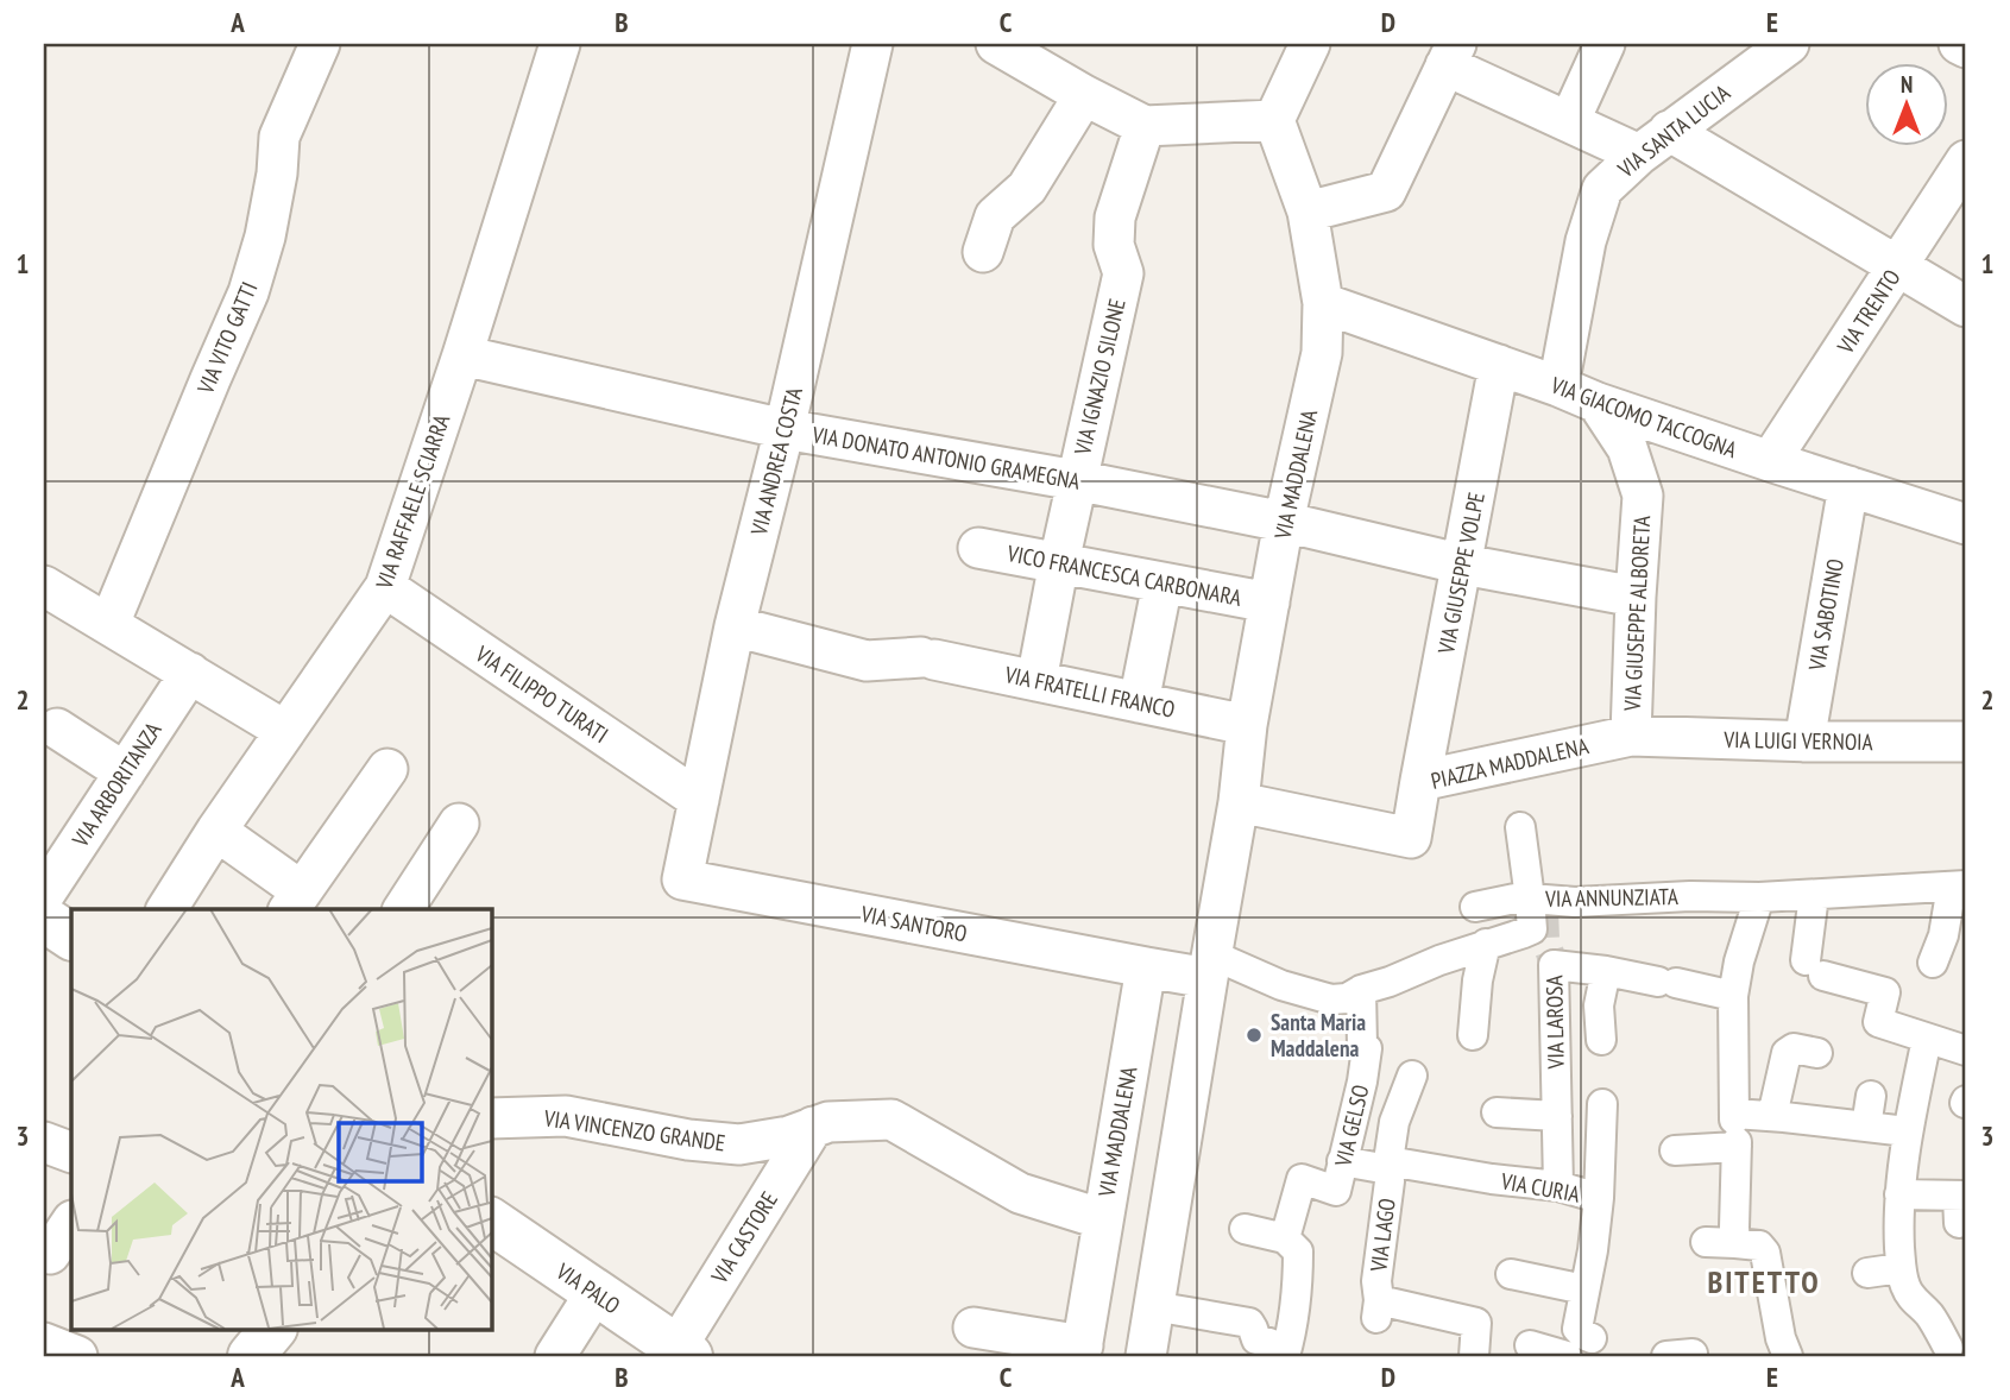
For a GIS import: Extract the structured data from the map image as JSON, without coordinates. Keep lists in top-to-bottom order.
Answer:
{
  "streets": {
    "street": [
      "VIA SANTA LUCIA",
      "VIA TRENTO",
      "VIA VITO GATTI",
      "VIA IGNAZIO SILONE",
      "VIA GIACOMO TACCOGNA",
      "VIA DONATO ANTONIO GRAMEGNA",
      "VIA ANDREA COSTA",
      "VIA MADDALENA",
      "VIA RAFFAELE SCIARRA",
      "VIA GIUSEPPE VOLPE",
      "VICO FRANCESCA CARBONARA",
      "VIA GIUSEPPE ALBORETA",
      "VIA SABOTINO",
      "VIA FRATELLI FRANCO",
      "VIA FILIPPO TURATI",
      "VIA LUIGI VERNOIA",
      "PIAZZA MADDALENA",
      "VIA ARBORITANZA",
      "VIA ANNUNZIATA",
      "VIA SANTORO",
      "VIA LAROSA",
      "VIA GELSO",
      "VIA VINCENZO GRANDE",
      "VIA CURIA",
      "VIA LAGO",
      "VIA CASTORE",
      "VIA PALO"
    ]
  },
  "crossings": [
    ["VIA SANTA LUCIA", "VIA GIACOMO TACCOGNA"],
    ["VIA TRENTO", "VIA GIACOMO TACCOGNA"],
    ["VIA IGNAZIO SILONE", "VIA DONATO ANTONIO GRAMEGNA"],
    ["VIA IGNAZIO SILONE", "VICO FRANCESCA CARBONARA"],
    ["VIA IGNAZIO SILONE", "VIA FRATELLI FRANCO"],
    ["VIA GIACOMO TACCOGNA", "VIA MADDALENA"],
    ["VIA GIACOMO TACCOGNA", "VIA GIUSEPPE VOLPE"],
    ["VIA GIACOMO TACCOGNA", "VIA GIUSEPPE ALBORETA"],
    ["VIA GIACOMO TACCOGNA", "VIA SABOTINO"],
    ["VIA DONATO ANTONIO GRAMEGNA", "VIA ANDREA COSTA"],
    ["VIA DONATO ANTONIO GRAMEGNA", "VIA MADDALENA"],
    ["VIA DONATO ANTONIO GRAMEGNA", "VIA RAFFAELE SCIARRA"],
    ["VIA DONATO ANTONIO GRAMEGNA", "VIA GIUSEPPE VOLPE"],
    ["VIA DONATO ANTONIO GRAMEGNA", "VIA GIUSEPPE ALBORETA"],
    ["VIA ANDREA COSTA", "VIA FRATELLI FRANCO"],
    ["VIA ANDREA COSTA", "VIA FILIPPO TURATI"],
    ["VIA ANDREA COSTA", "VIA SANTORO"],
    ["VIA MADDALENA", "VICO FRANCESCA CARBONARA"],
    ["VIA MADDALENA", "VIA FRATELLI FRANCO"],
    ["VIA MADDALENA", "PIAZZA MADDALENA"],
    ["VIA MADDALENA", "VIA ANNUNZIATA"],
    ["VIA MADDALENA", "VIA SANTORO"],
    ["VIA MADDALENA", "VIA VINCENZO GRANDE"],
    ["VIA RAFFAELE SCIARRA", "VIA FILIPPO TURATI"],
    ["VIA GIUSEPPE VOLPE", "PIAZZA MADDALENA"],
    ["VIA GIUSEPPE ALBORETA", "VIA LUIGI VERNOIA"],
    ["VIA GIUSEPPE ALBORETA", "PIAZZA MADDALENA"],
    ["VIA SABOTINO", "VIA LUIGI VERNOIA"],
    ["VIA LUIGI VERNOIA", "PIAZZA MADDALENA"],
    ["VIA ANNUNZIATA", "VIA GELSO"],
    ["VIA LAROSA", "VIA CURIA"],
    ["VIA GELSO", "VIA CURIA"],
    ["VIA VINCENZO GRANDE", "VIA CASTORE"],
    ["VIA CURIA", "VIA LAGO"],
    ["VIA CASTORE", "VIA PALO"]
  ],
  "districts": ["BITETTO"],
  "places": ["Santa Maria Maddalena"],
  "north": "top",
  "grid": {
    "columns": [
      "A",
      "B",
      "C",
      "D",
      "E"
    ],
    "rows": ["1", "2", "3"]
  }
}
